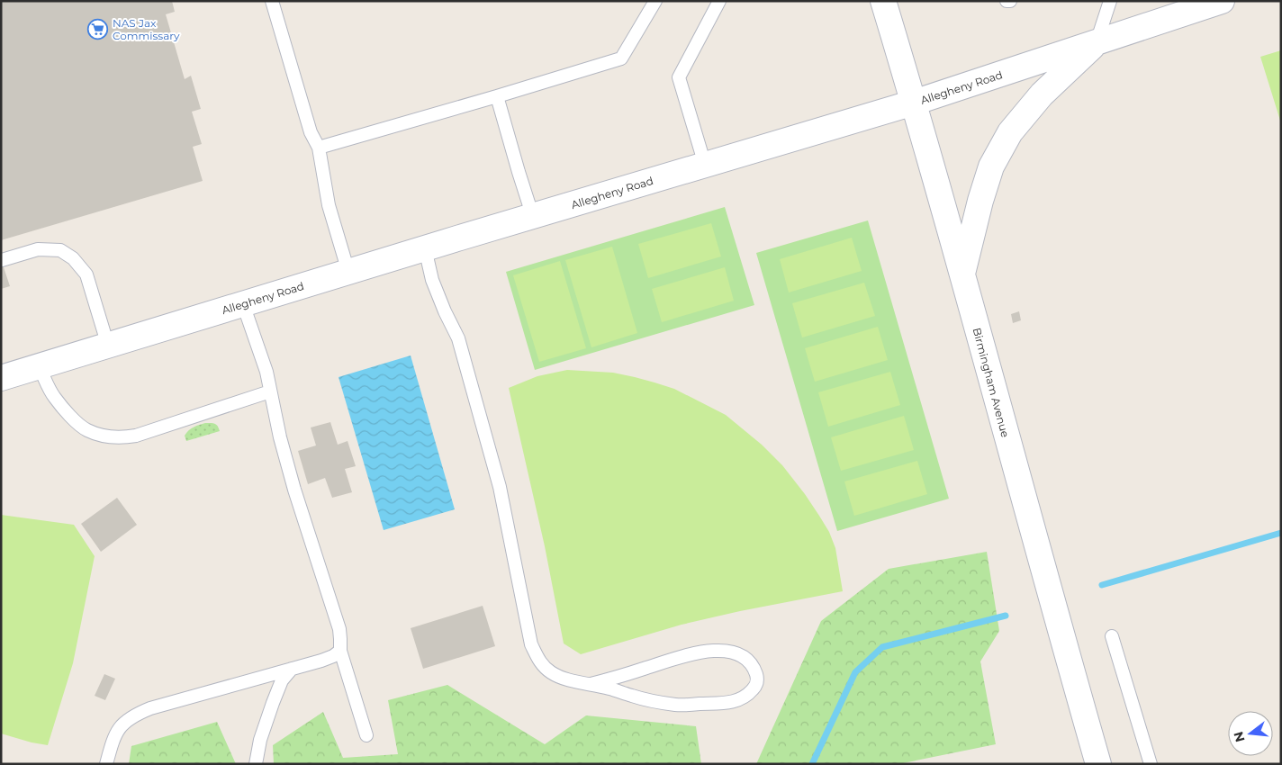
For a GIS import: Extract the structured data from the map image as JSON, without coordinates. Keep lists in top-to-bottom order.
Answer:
{
  "streets": {
    "street": ["Allegheny Road", "Birmingham Avenue"]
  },
  "crossings": [
    ["Allegheny Road", "Birmingham Avenue"]
  ],
  "places": {
    "supermarket": ["NAS Jax Commissary"]
  },
  "north": "left"
}
